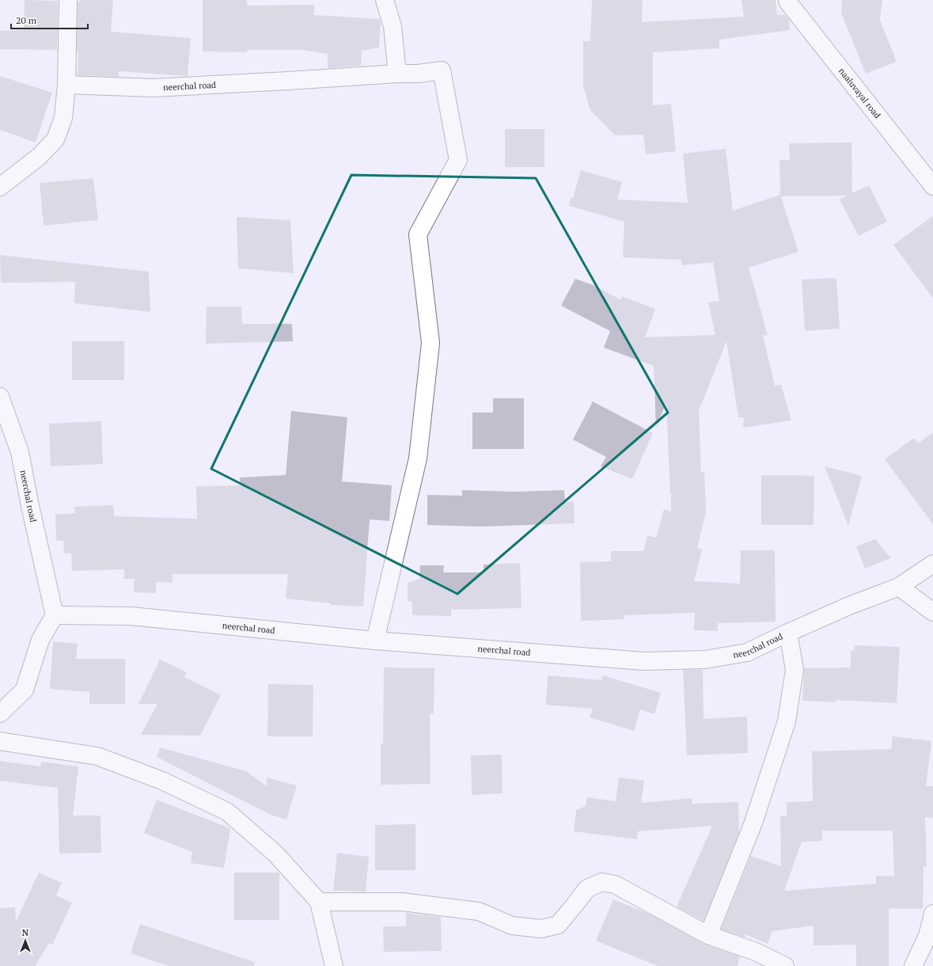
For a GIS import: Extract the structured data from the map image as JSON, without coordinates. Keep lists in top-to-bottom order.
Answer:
{
  "streets": {
    "street": ["neerchal road", "naaluvayal road"]
  },
  "scale_bar": "20 m",
  "north": "top"
}
